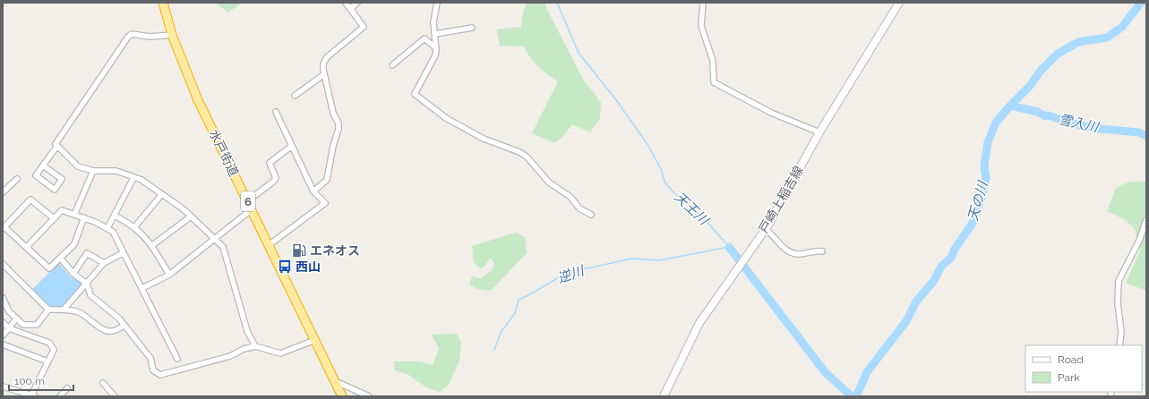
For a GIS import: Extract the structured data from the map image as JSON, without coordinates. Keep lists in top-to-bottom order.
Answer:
{
  "streets": {
    "highway": ["水戸街道", "6"],
    "main road": ["戸崎上稲吉線"]
  },
  "water": [
    "雪入川",
    "天の川",
    "天王川",
    "逆川"
  ],
  "places": {
    "fuel station": ["エネオス"],
    "bus stop": ["西山"]
  },
  "legend": ["Road", "Park"],
  "scale_bar": "100 m"
}
